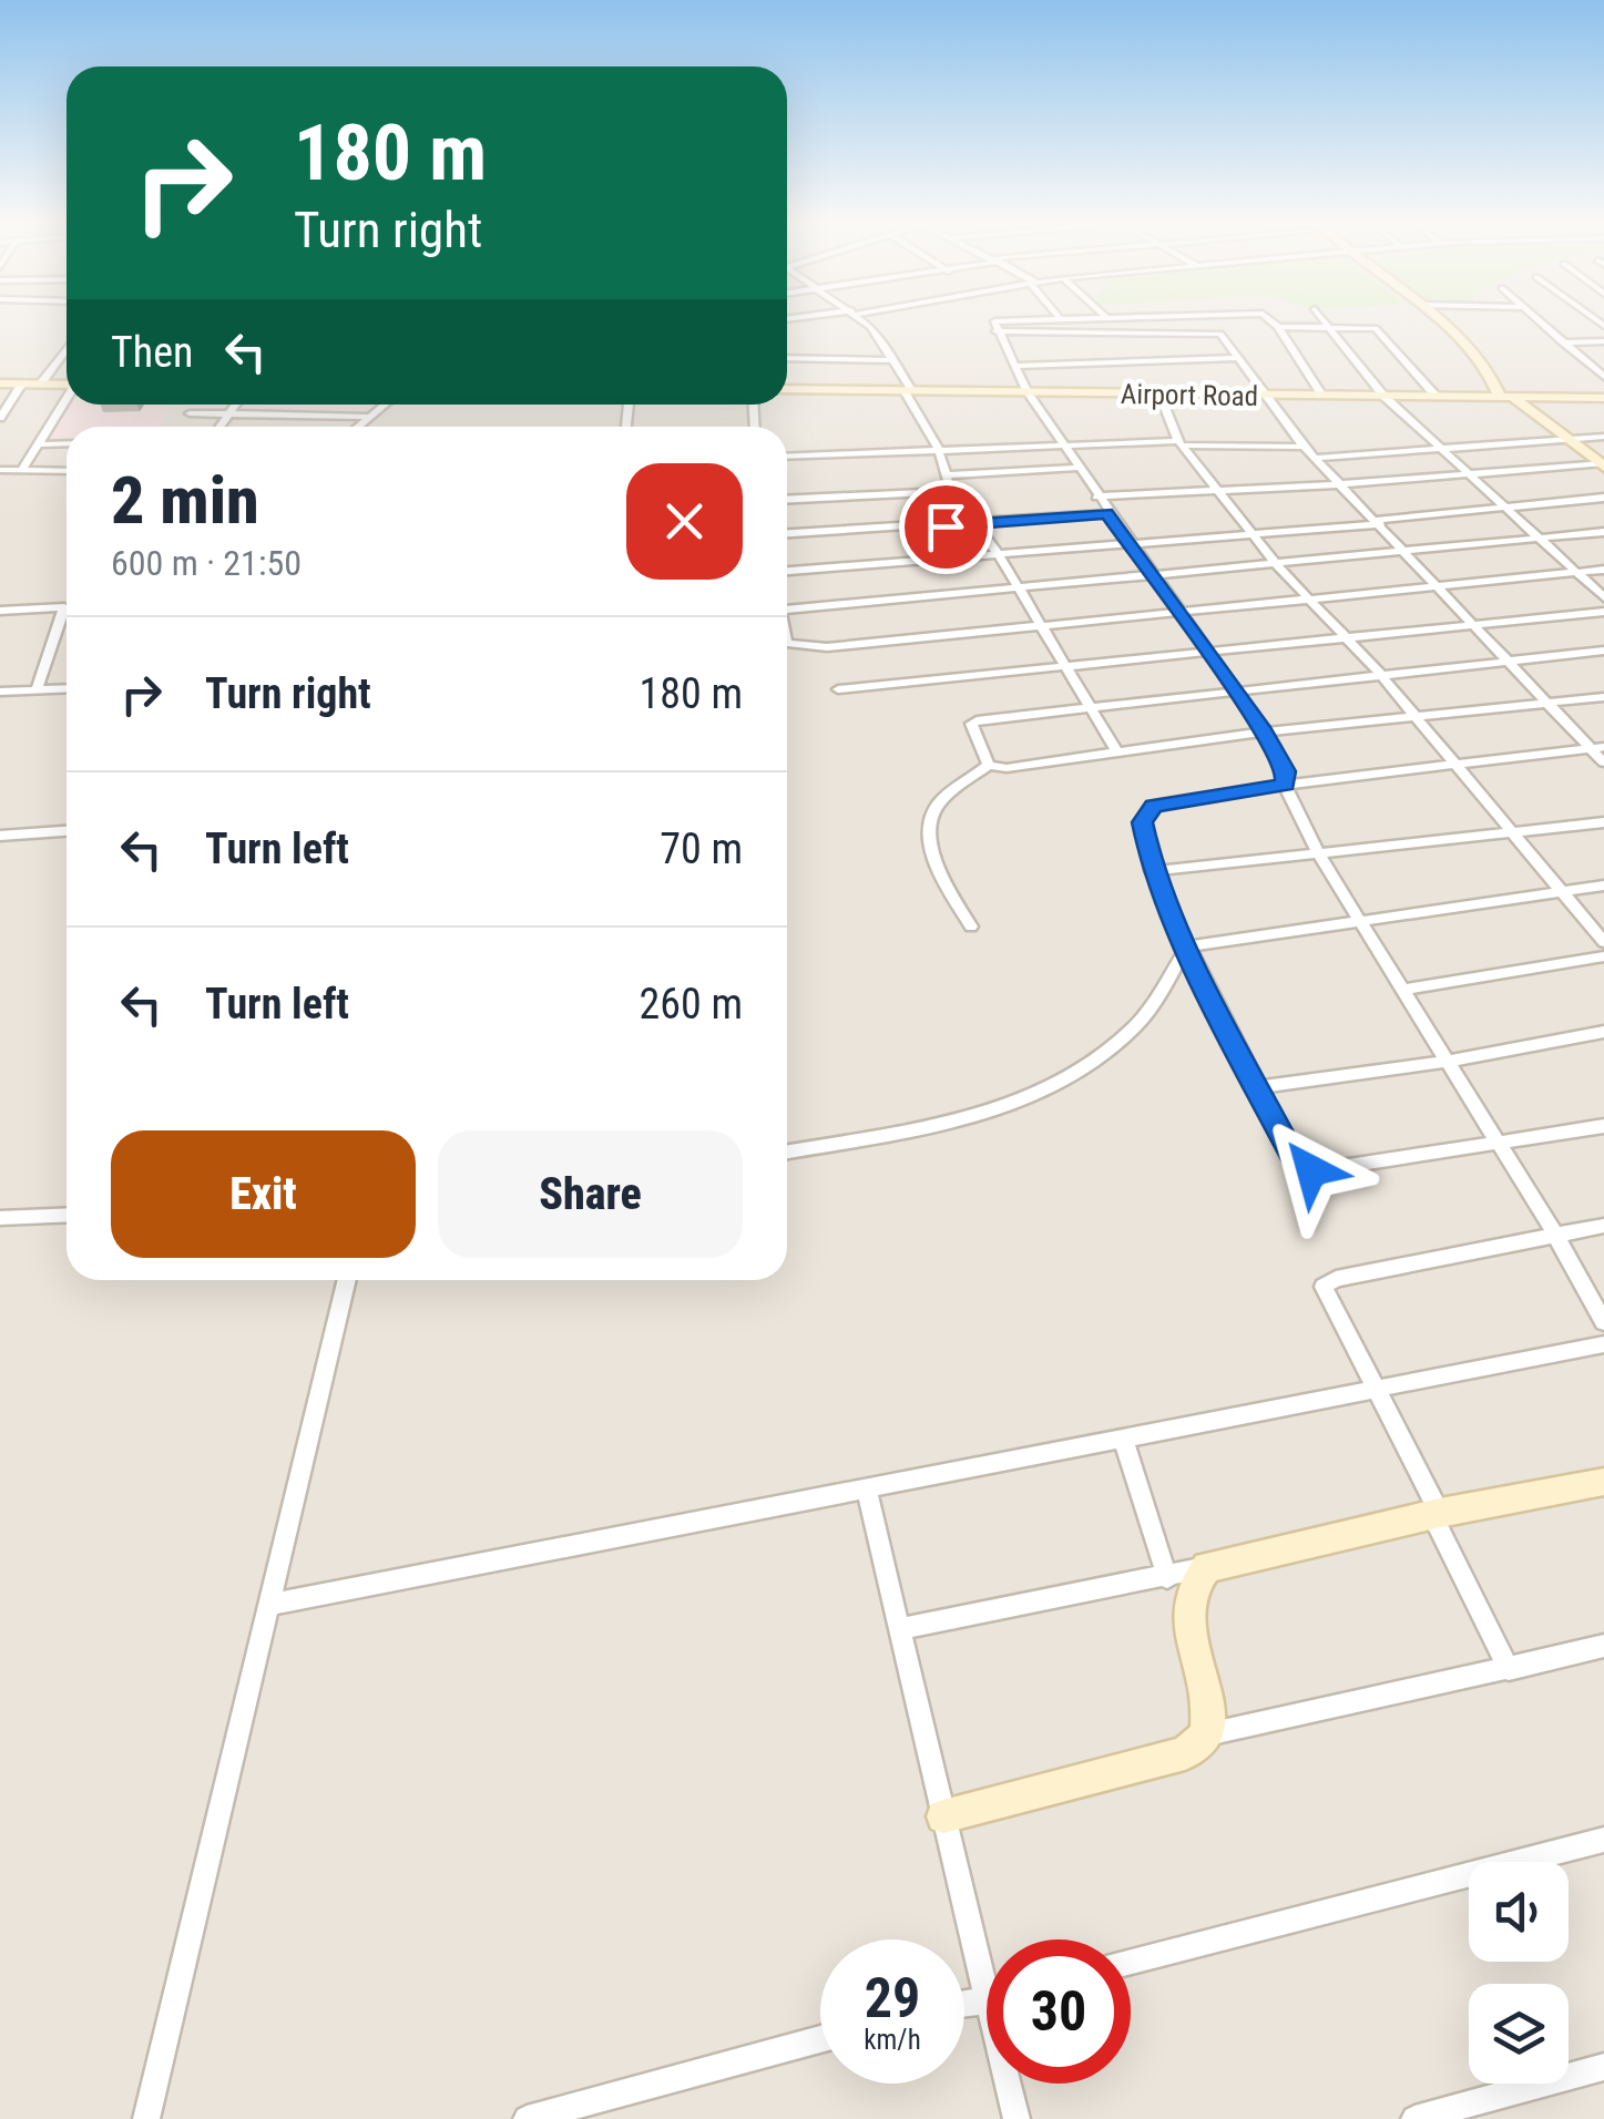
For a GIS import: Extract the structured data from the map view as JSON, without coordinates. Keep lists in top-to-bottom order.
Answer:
{
  "streets": {
    "street": ["Airport Road"]
  },
  "page": {
    "turn": ["180 m", "Turn right"],
    "then": "Then",
    "heading": ["2 min", "600 m · 21:50"],
    "list": [
      {
        "name": "Turn right",
        "value": "180 m"
      },
      {
        "name": "Turn left",
        "value": "70 m"
      },
      {
        "name": "Turn left",
        "value": "260 m"
      }
    ],
    "buttons": ["Exit", "Share"],
    "speed": "29 km/h",
    "limit": "30"
  }
}
